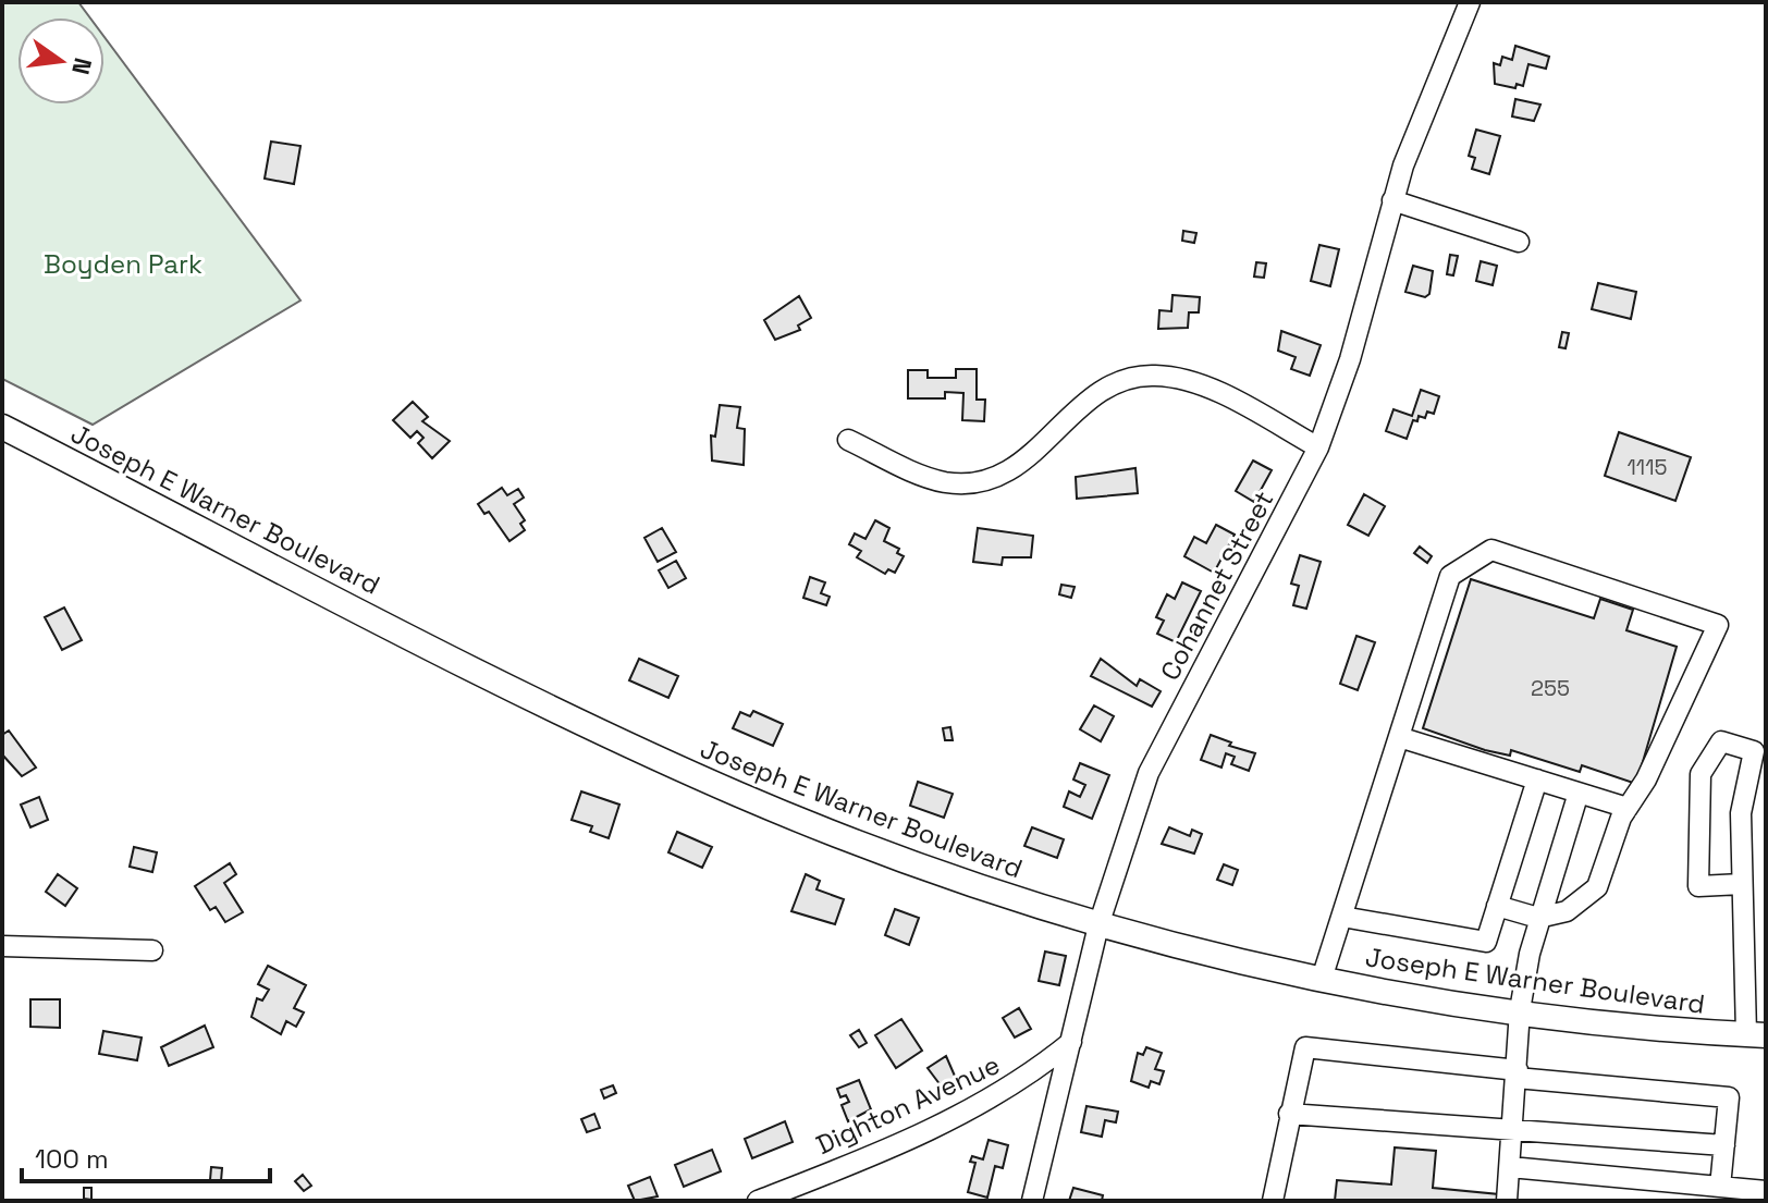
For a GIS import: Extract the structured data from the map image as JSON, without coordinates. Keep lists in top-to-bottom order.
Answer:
{
  "streets": {
    "main road": ["Joseph E Warner Boulevard"],
    "street": ["Cohannet Street", "Dighton Avenue"]
  },
  "crossings": [
    ["Joseph E Warner Boulevard", "Cohannet Street"],
    ["Cohannet Street", "Dighton Avenue"]
  ],
  "parks": ["Boyden Park"],
  "house_numbers": ["1115", "255"],
  "scale_bar": "100 m",
  "north": "right"
}
